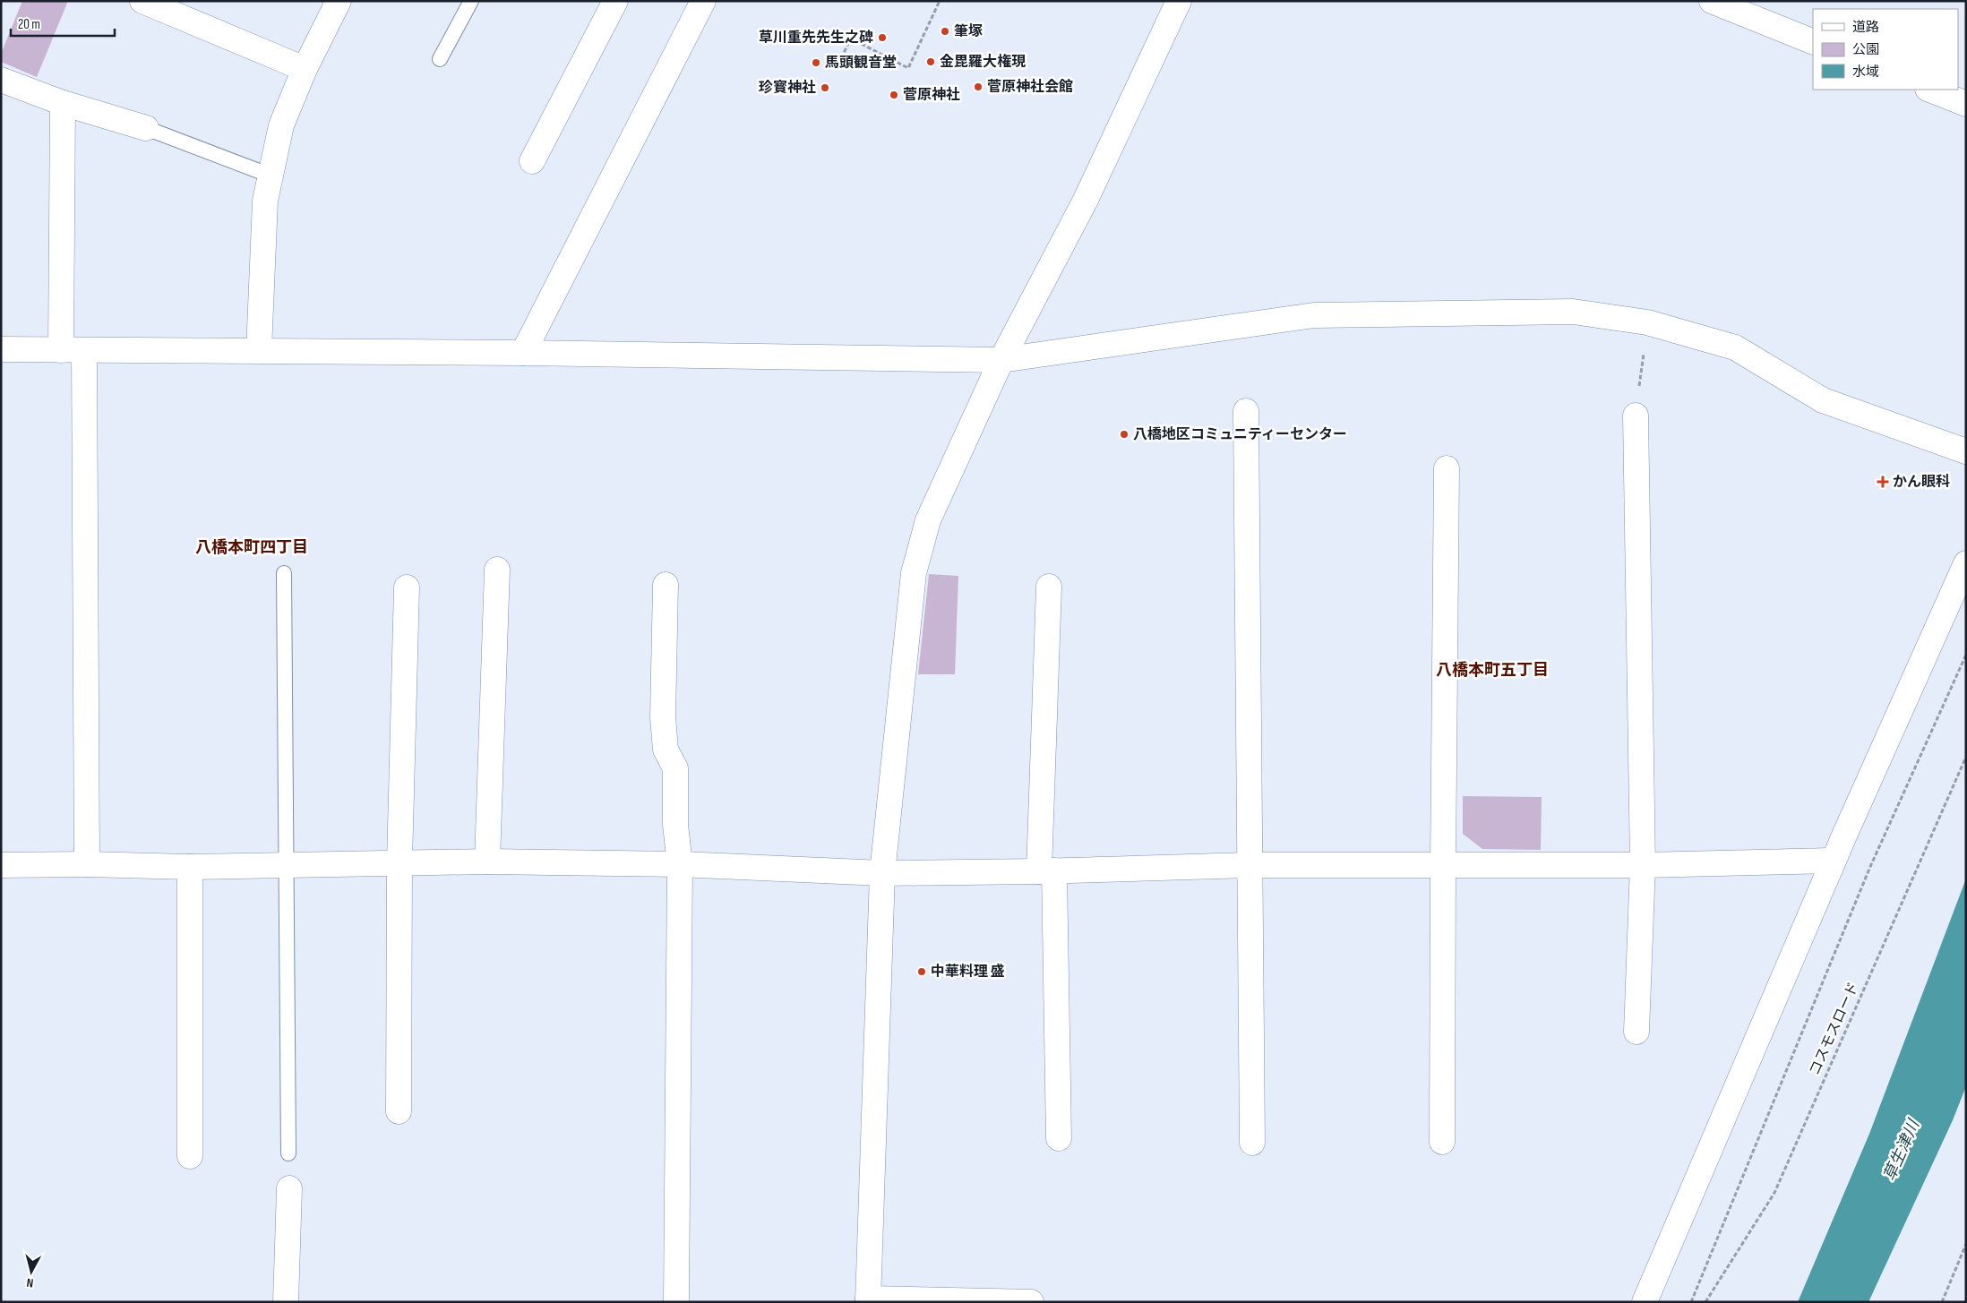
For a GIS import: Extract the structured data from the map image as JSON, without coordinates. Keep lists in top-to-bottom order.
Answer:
{
  "streets": {
    "path": ["コスモスロード"]
  },
  "districts": ["八橋本町四丁目", "八橋本町五丁目"],
  "water": ["草生津川"],
  "places": {
    "other": [
      "筆塚",
      "草川重先先生之碑",
      "金毘羅大権現",
      "馬頭観音堂",
      "菅原神社会館",
      "珍寳神社",
      "菅原神社",
      "八橋地区コミュニティーセンター",
      "中華料理 盛"
    ],
    "health": ["かん眼科"]
  },
  "legend": ["道路", "公園", "水域"],
  "scale_bar": "20 m",
  "north": "bottom"
}
